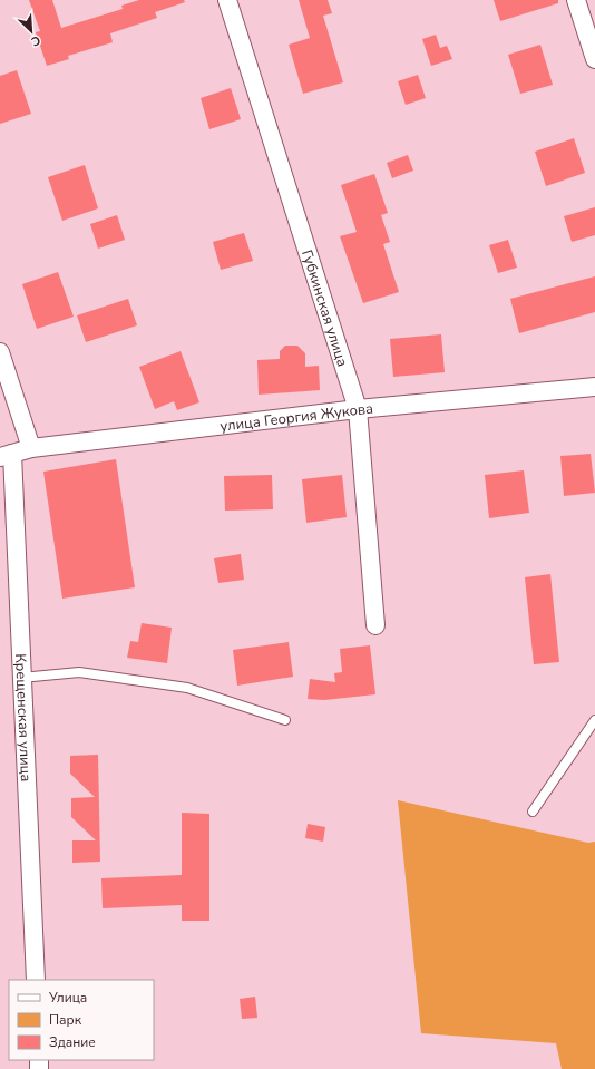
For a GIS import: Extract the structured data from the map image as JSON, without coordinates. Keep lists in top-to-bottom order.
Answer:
{
  "streets": {
    "street": ["Губкинская улица", "улица Георгия Жукова", "Крещенская улица"]
  },
  "crossings": [
    ["Губкинская улица", "улица Георгия Жукова"],
    ["улица Георгия Жукова", "Крещенская улица"]
  ],
  "legend": ["Улица", "Парк", "Здание"],
  "north": "bottom right"
}
